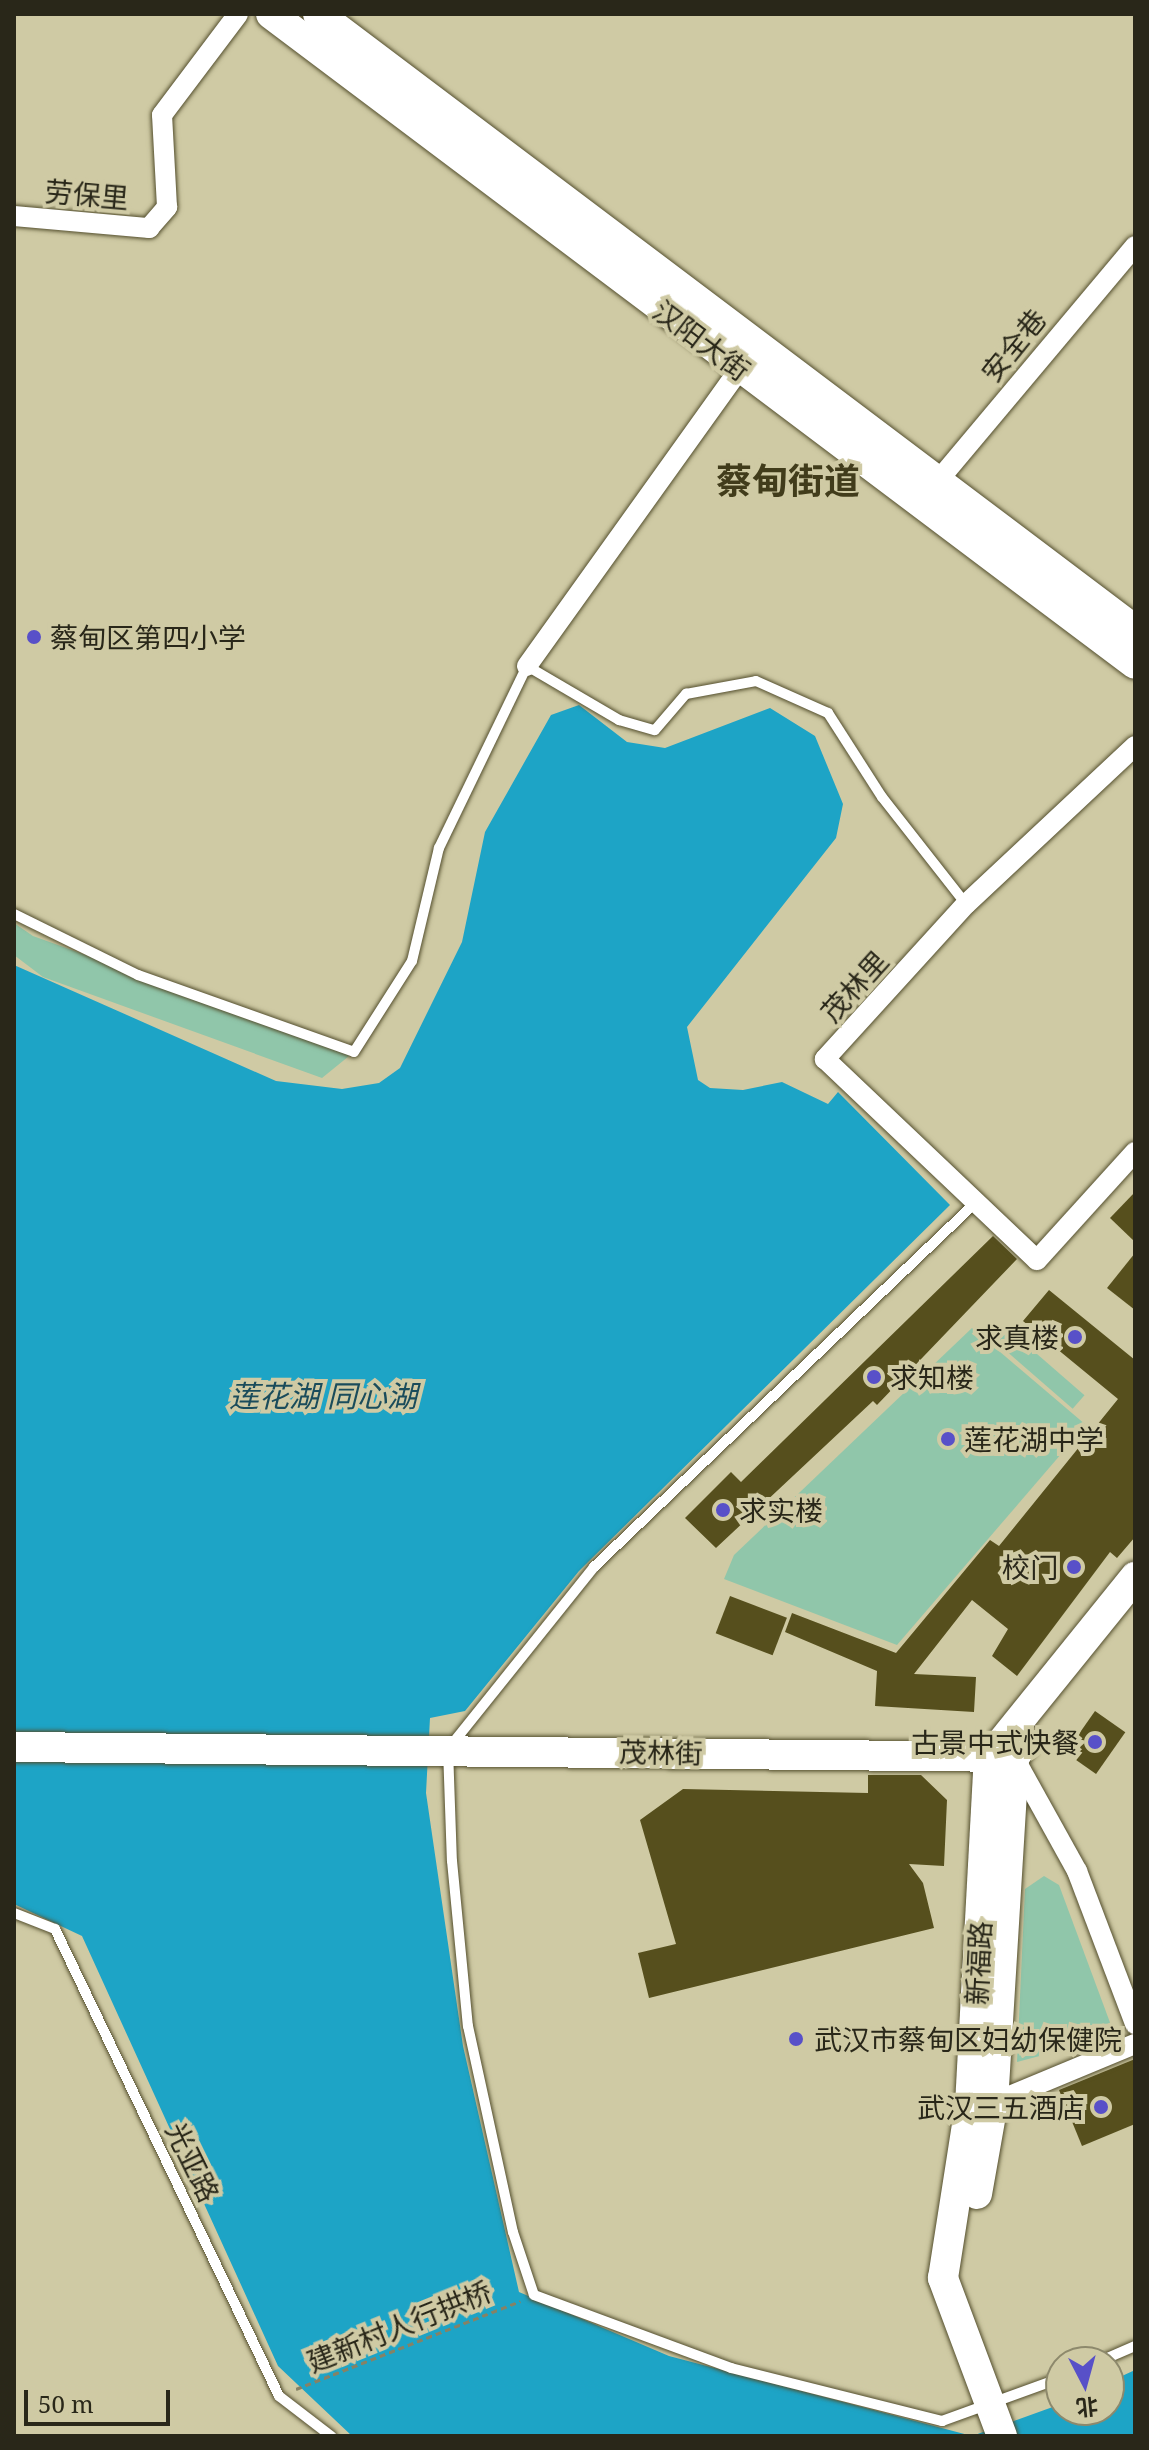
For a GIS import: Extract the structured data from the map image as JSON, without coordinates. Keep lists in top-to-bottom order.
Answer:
{
  "streets": {
    "street": [
      "劳保里",
      "汉阳大街",
      "安全巷",
      "茂林里",
      "茂林街",
      "新福路"
    ],
    "lane": ["光亚路"],
    "path": ["建新村人行拱桥"]
  },
  "crossings": [
    ["汉阳大街", "安全巷"],
    ["茂林街", "新福路"],
    ["光亚路", "建新村人行拱桥"]
  ],
  "districts": ["蔡甸街道"],
  "water": ["莲花湖 同心湖"],
  "places": [
    "蔡甸区第四小学",
    "求真楼",
    "求知楼",
    "莲花湖中学",
    "求实楼",
    "校门",
    "古景中式快餐",
    "武汉市蔡甸区妇幼保健院",
    "武汉三五酒店"
  ],
  "scale_bar": "50 m",
  "north": "bottom"
}
